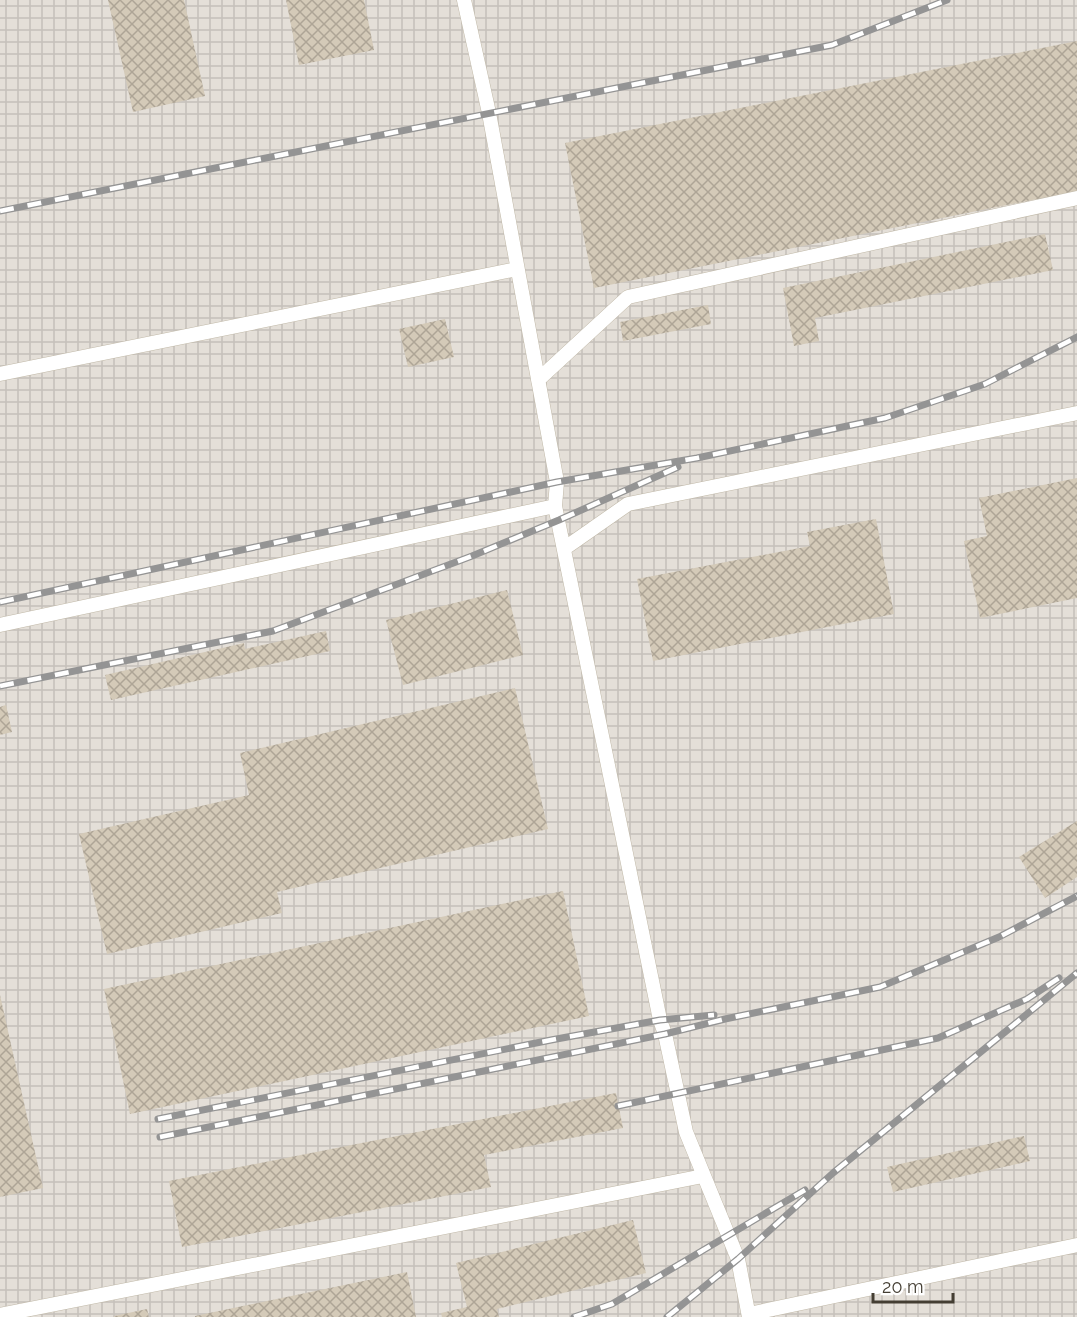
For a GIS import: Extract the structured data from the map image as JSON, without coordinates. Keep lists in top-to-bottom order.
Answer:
{
  "scale_bar": "20 m"
}
